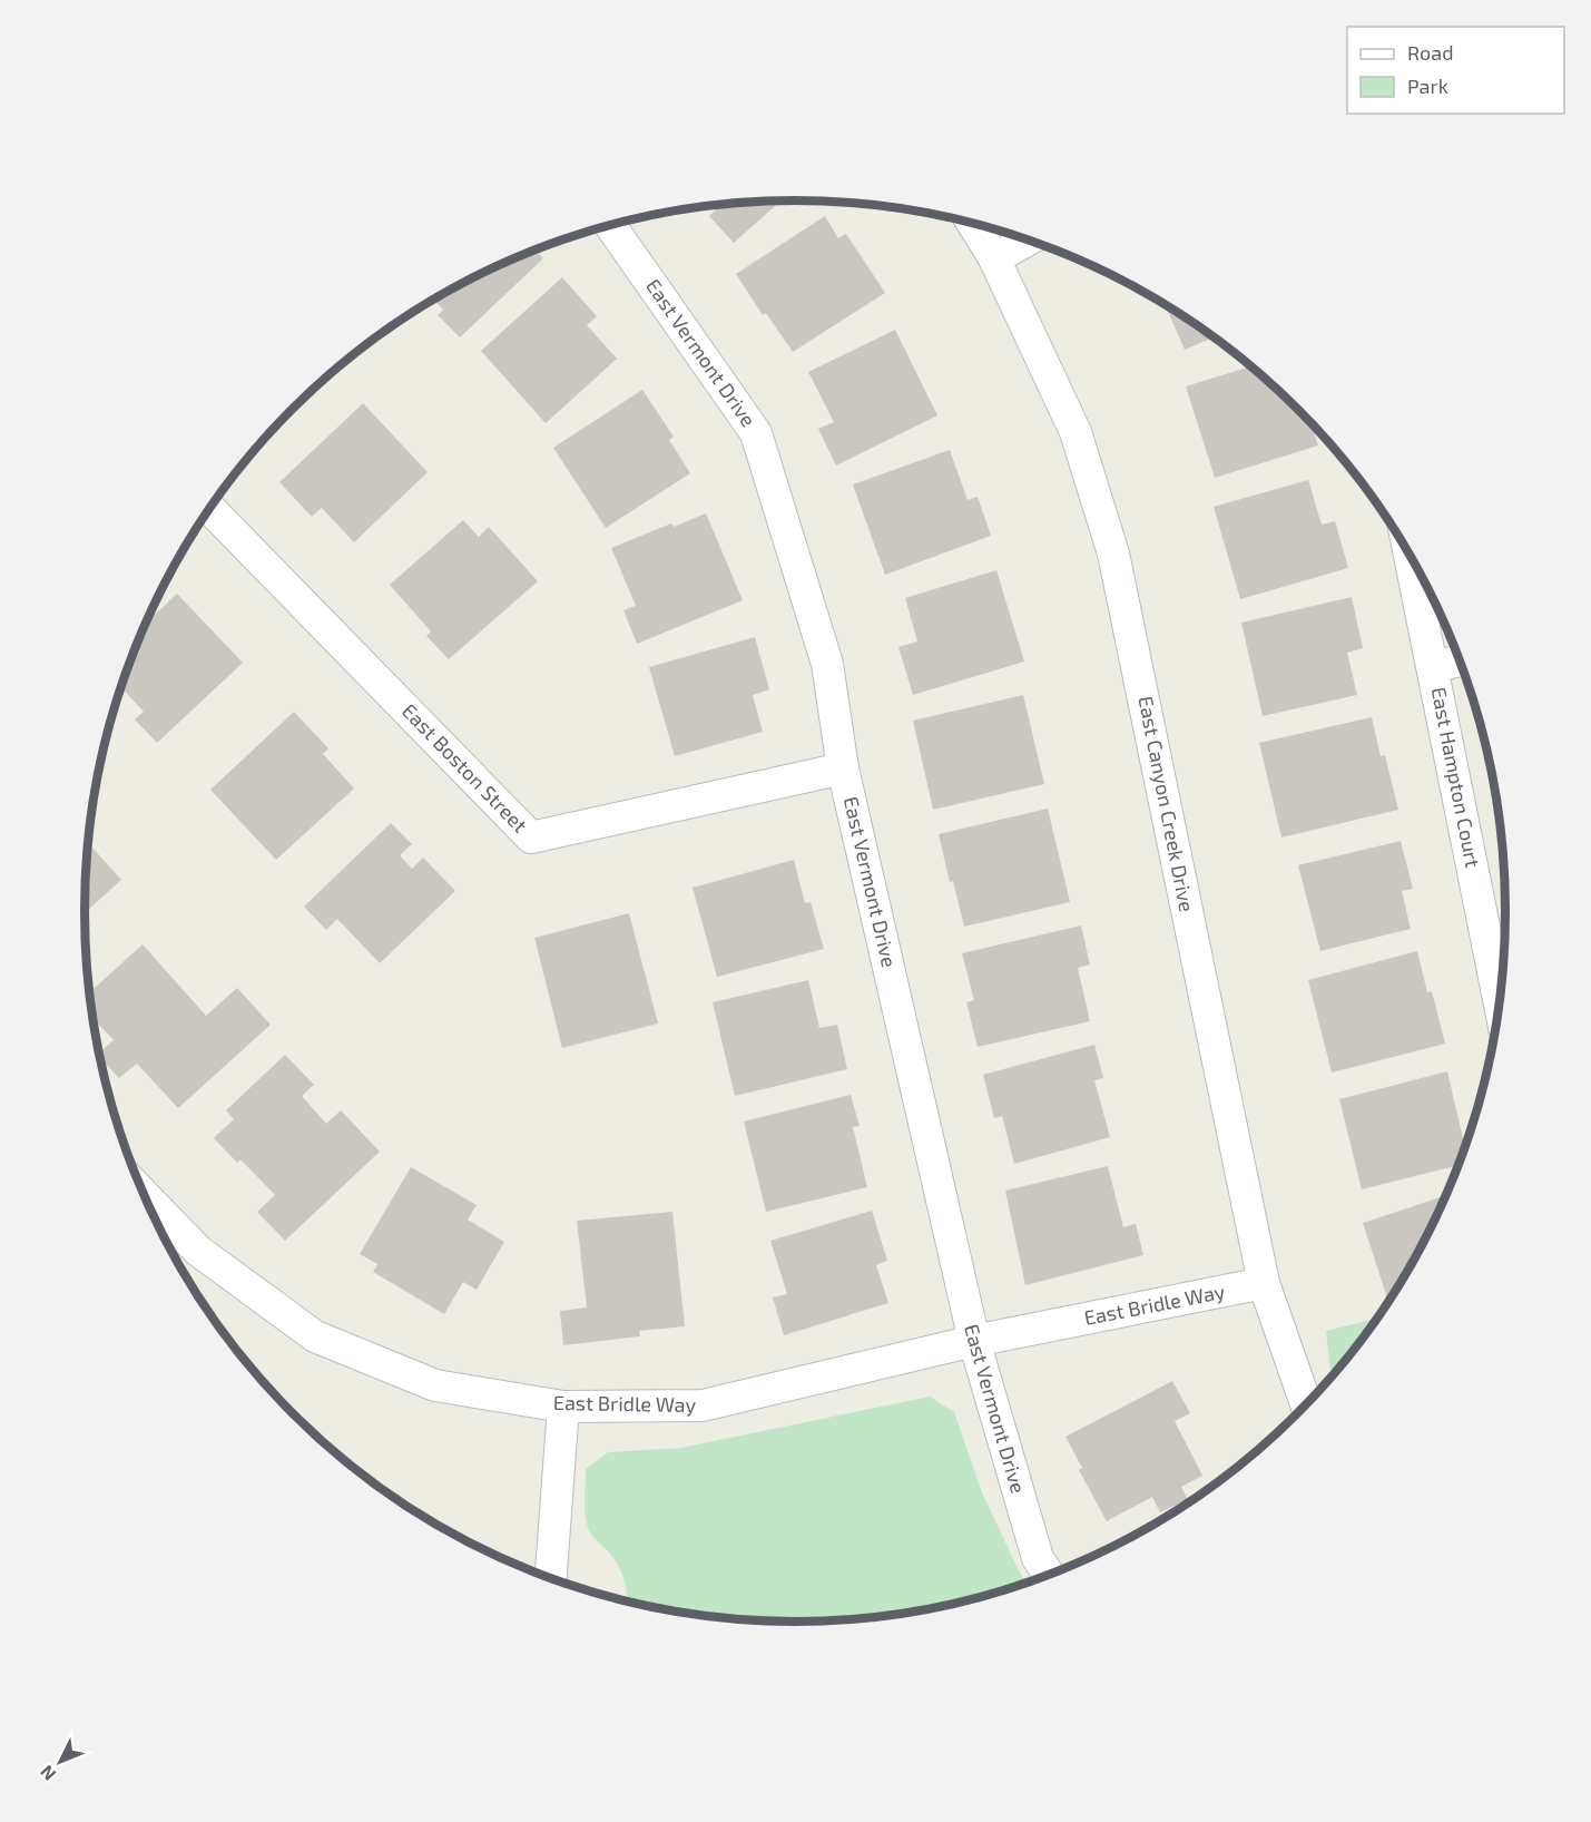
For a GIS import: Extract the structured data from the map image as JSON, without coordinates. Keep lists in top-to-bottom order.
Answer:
{
  "streets": {
    "street": [
      "East Vermont Drive",
      "East Boston Street",
      "East Hampton Court",
      "East Canyon Creek Drive",
      "East Bridle Way"
    ]
  },
  "crossings": [
    ["East Vermont Drive", "East Boston Street"],
    ["East Vermont Drive", "East Bridle Way"],
    ["East Canyon Creek Drive", "East Bridle Way"]
  ],
  "legend": ["Road", "Park"],
  "north": "bottom left"
}
